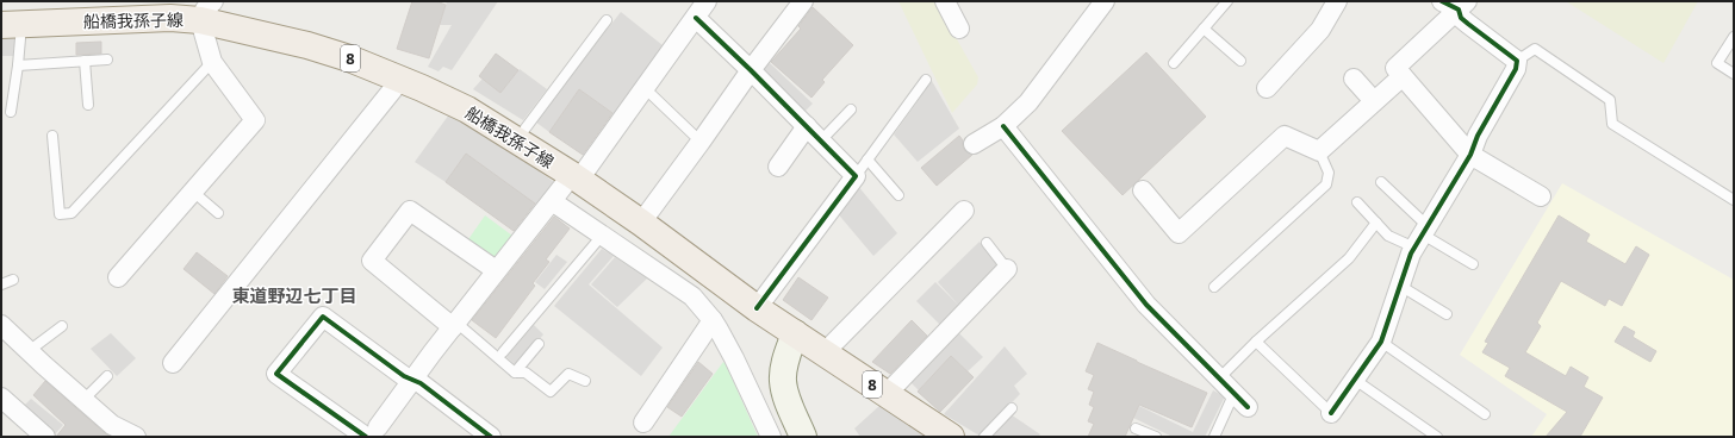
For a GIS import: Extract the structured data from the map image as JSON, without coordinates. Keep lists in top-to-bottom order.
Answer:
{
  "streets": {
    "main road": ["船橋我孫子線", "8"]
  },
  "districts": ["東道野辺七丁目"]
}
